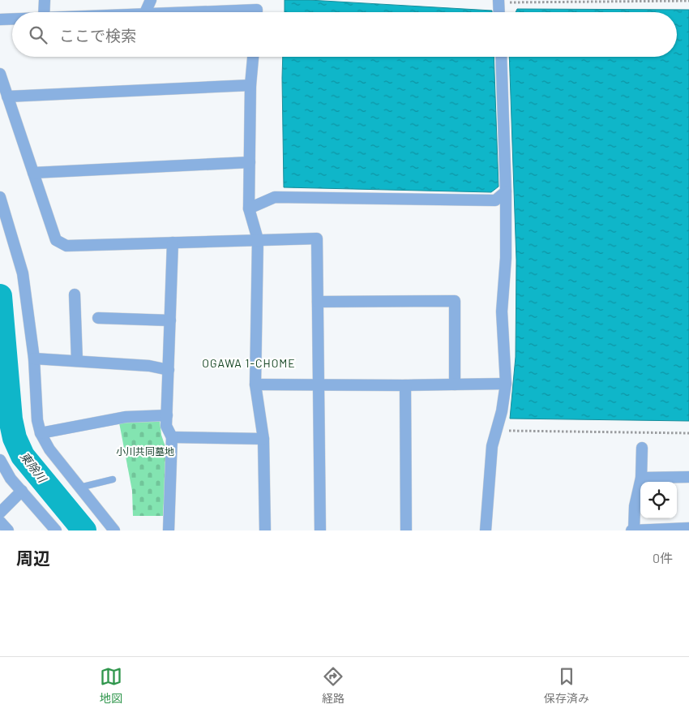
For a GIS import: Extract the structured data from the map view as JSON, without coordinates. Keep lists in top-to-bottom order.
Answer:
{
  "districts": ["OGAWA 1-CHOME"],
  "water": ["東除川"],
  "parks": ["小川共同墓地"],
  "page": {
    "search": "ここで検索",
    "heading": ["周辺", "0件"],
    "nav": ["地図", "経路", "保存済み"]
  }
}
